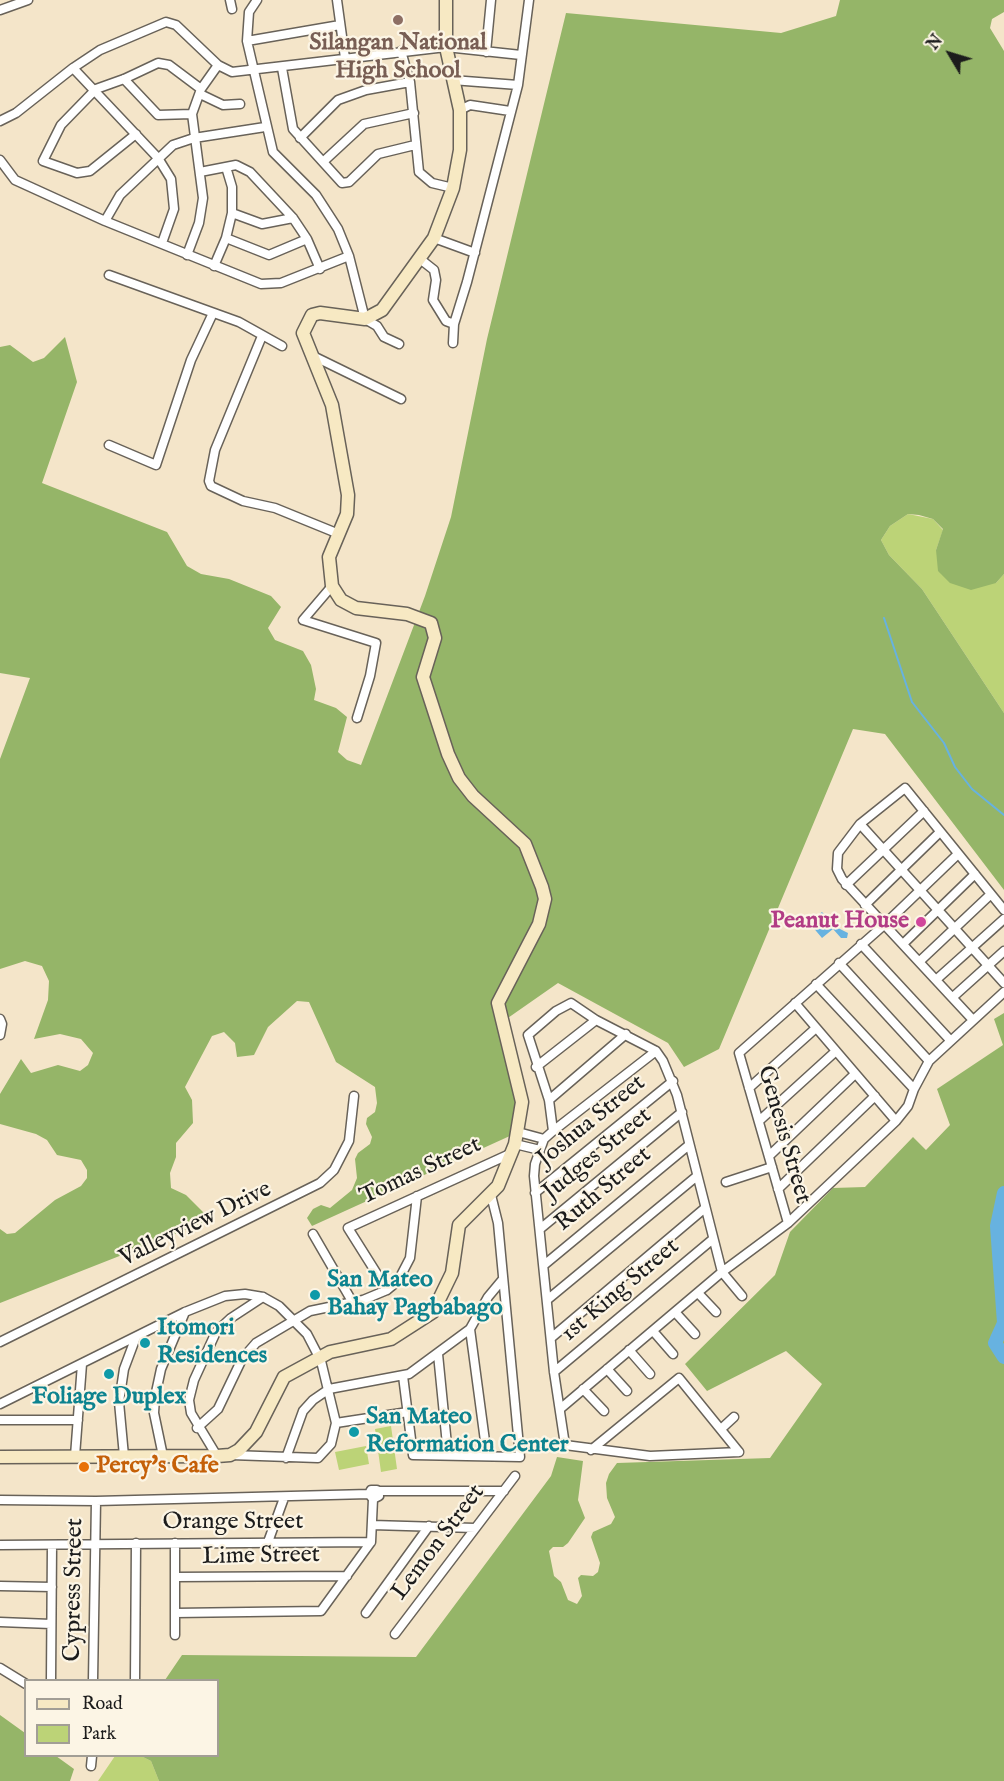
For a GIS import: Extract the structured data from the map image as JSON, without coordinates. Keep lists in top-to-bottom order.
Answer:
{
  "streets": {
    "street": [
      "Joshua Street",
      "Genesis Street",
      "Judges Street",
      "Tomas Street",
      "Ruth Street",
      "Valleyview Drive",
      "1st King Street",
      "Orange Street",
      "Lemon Street",
      "Lime Street",
      "Cypress Street"
    ]
  },
  "crossings": [
    ["Orange Street", "Cypress Street"]
  ],
  "places": [
    "Silangan National High School",
    "Peanut House",
    "San Mateo Bahay Pagbabago",
    "Itomori Residences",
    "Foliage Duplex",
    "San Mateo Reformation Center",
    "Percy's Cafe"
  ],
  "legend": ["Road", "Park"],
  "north": "top left"
}
